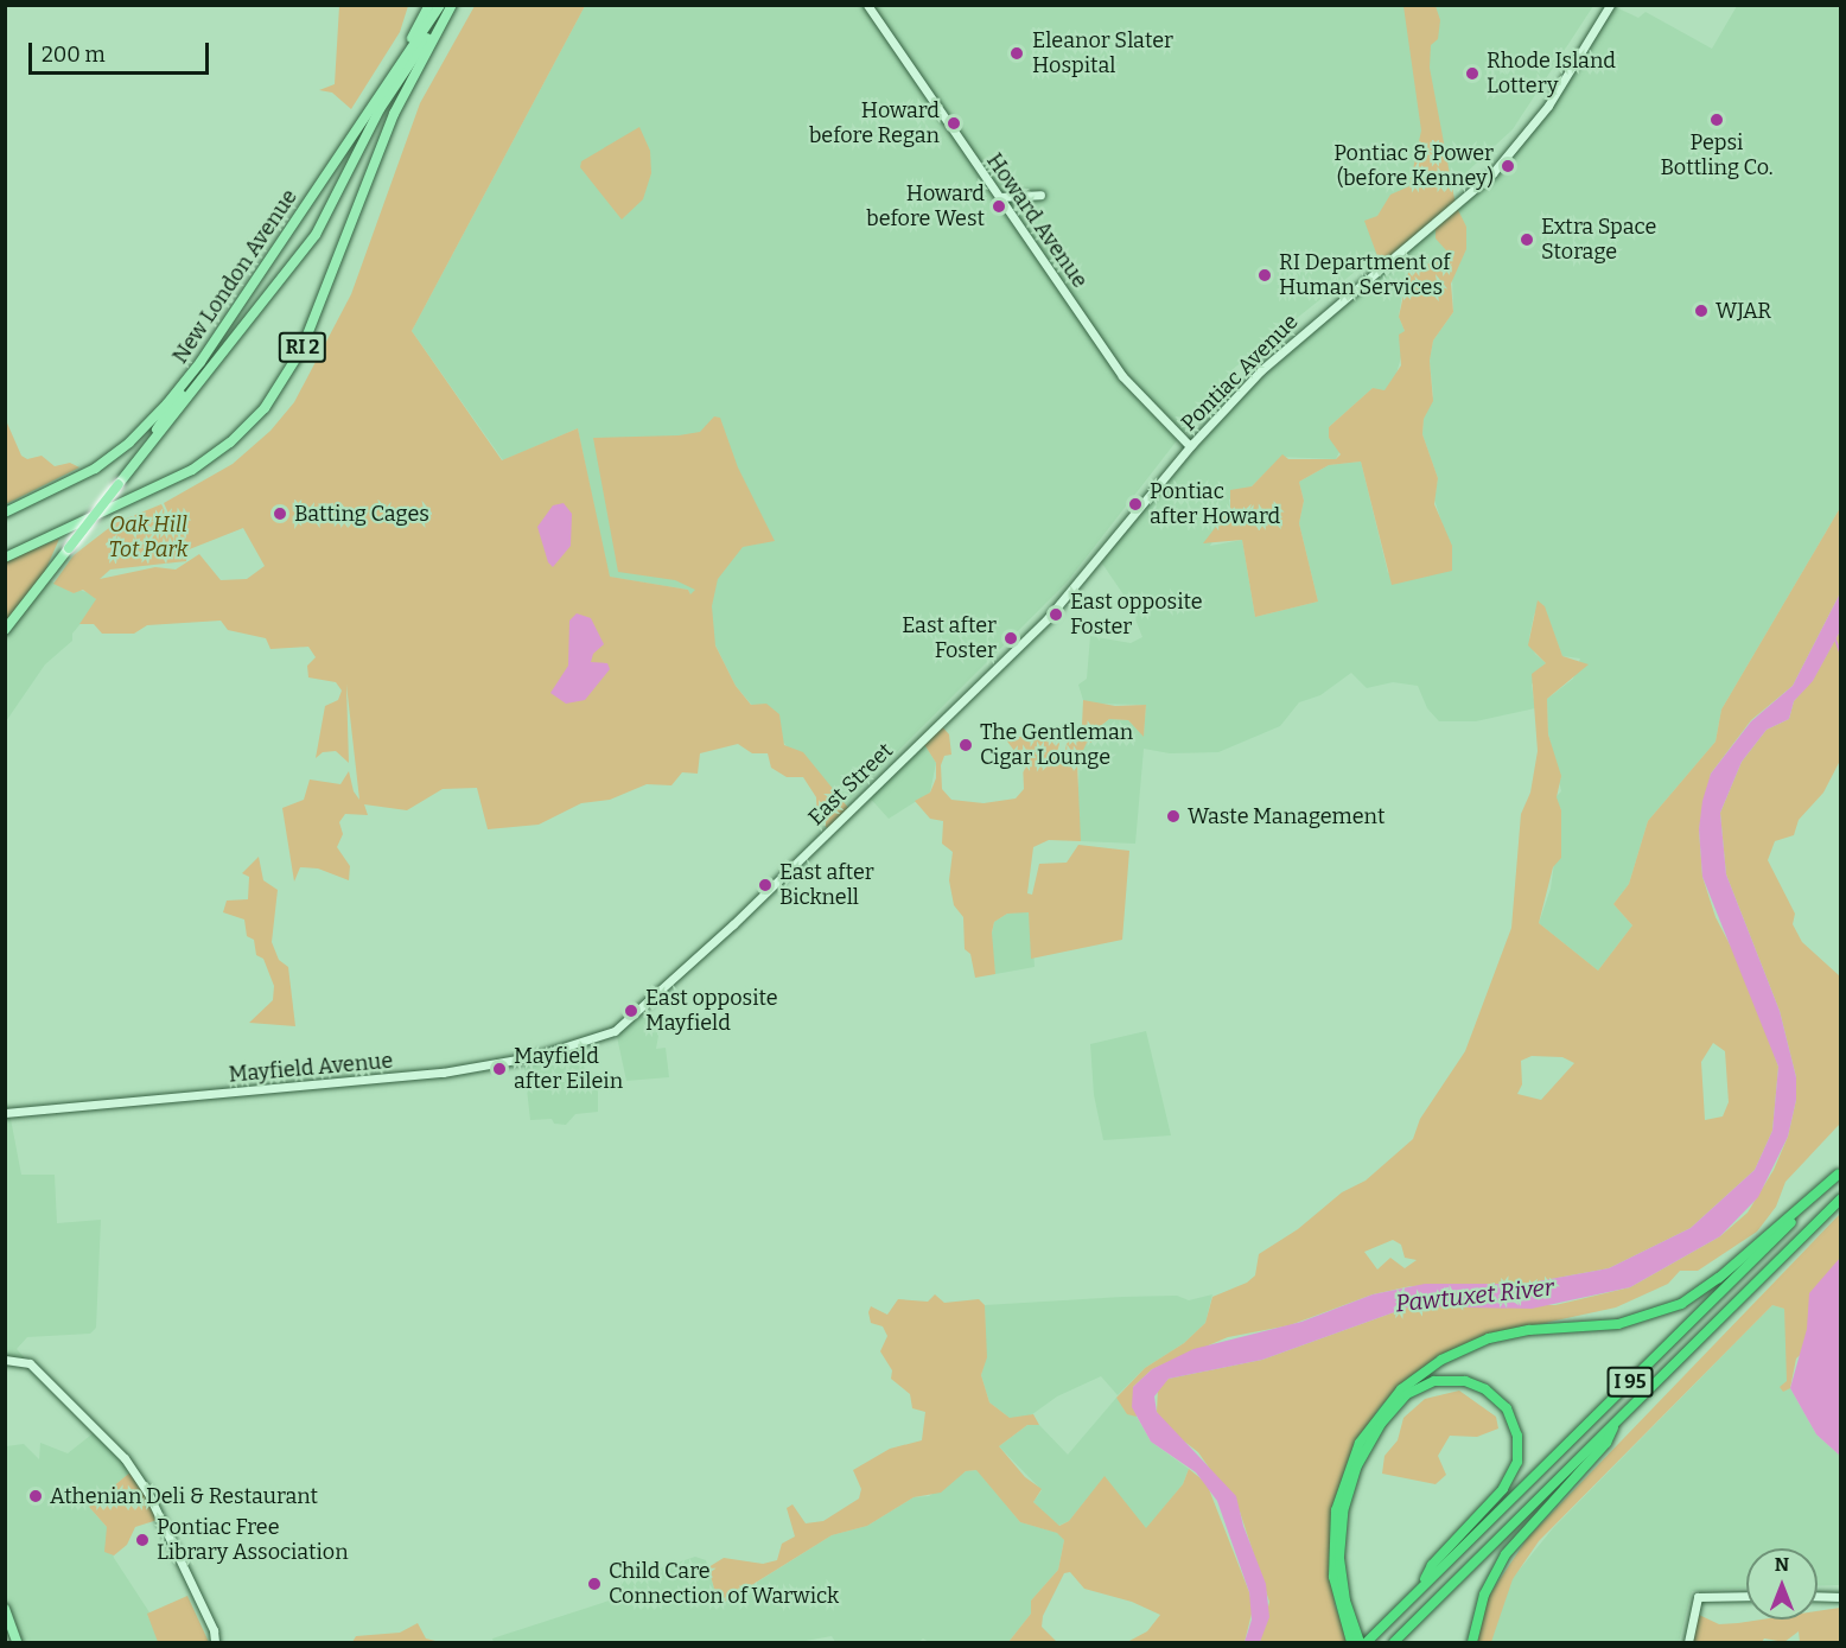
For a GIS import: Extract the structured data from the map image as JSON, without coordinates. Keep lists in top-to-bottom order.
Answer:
{
  "streets": {
    "highway": ["I 95"],
    "main road": [
      "Howard Avenue",
      "New London Avenue",
      "RI 2",
      "Pontiac Avenue",
      "East Street",
      "Mayfield Avenue"
    ]
  },
  "crossings": [
    ["Howard Avenue", "Pontiac Avenue"],
    ["Pontiac Avenue", "East Street"],
    ["East Street", "Mayfield Avenue"]
  ],
  "water": ["Pawtuxet River"],
  "parks": ["Oak Hill Tot Park"],
  "places": [
    "Eleanor Slater Hospital",
    "Rhode Island Lottery",
    "Pepsi Bottling Co.",
    "Howard before Regan",
    "Pontiac & Power (before Kenney)",
    "Howard before West",
    "Extra Space Storage",
    "RI Department of Human Services",
    "WJAR",
    "Pontiac after Howard",
    "Batting Cages",
    "East opposite Foster",
    "East after Foster",
    "The Gentleman Cigar Lounge",
    "Waste Management",
    "East after Bicknell",
    "East opposite Mayfield",
    "Mayfield after Eilein",
    "Athenian Deli & Restaurant",
    "Pontiac Free Library Association",
    "Child Care Connection of Warwick"
  ],
  "scale_bar": "200 m",
  "north": "top"
}
